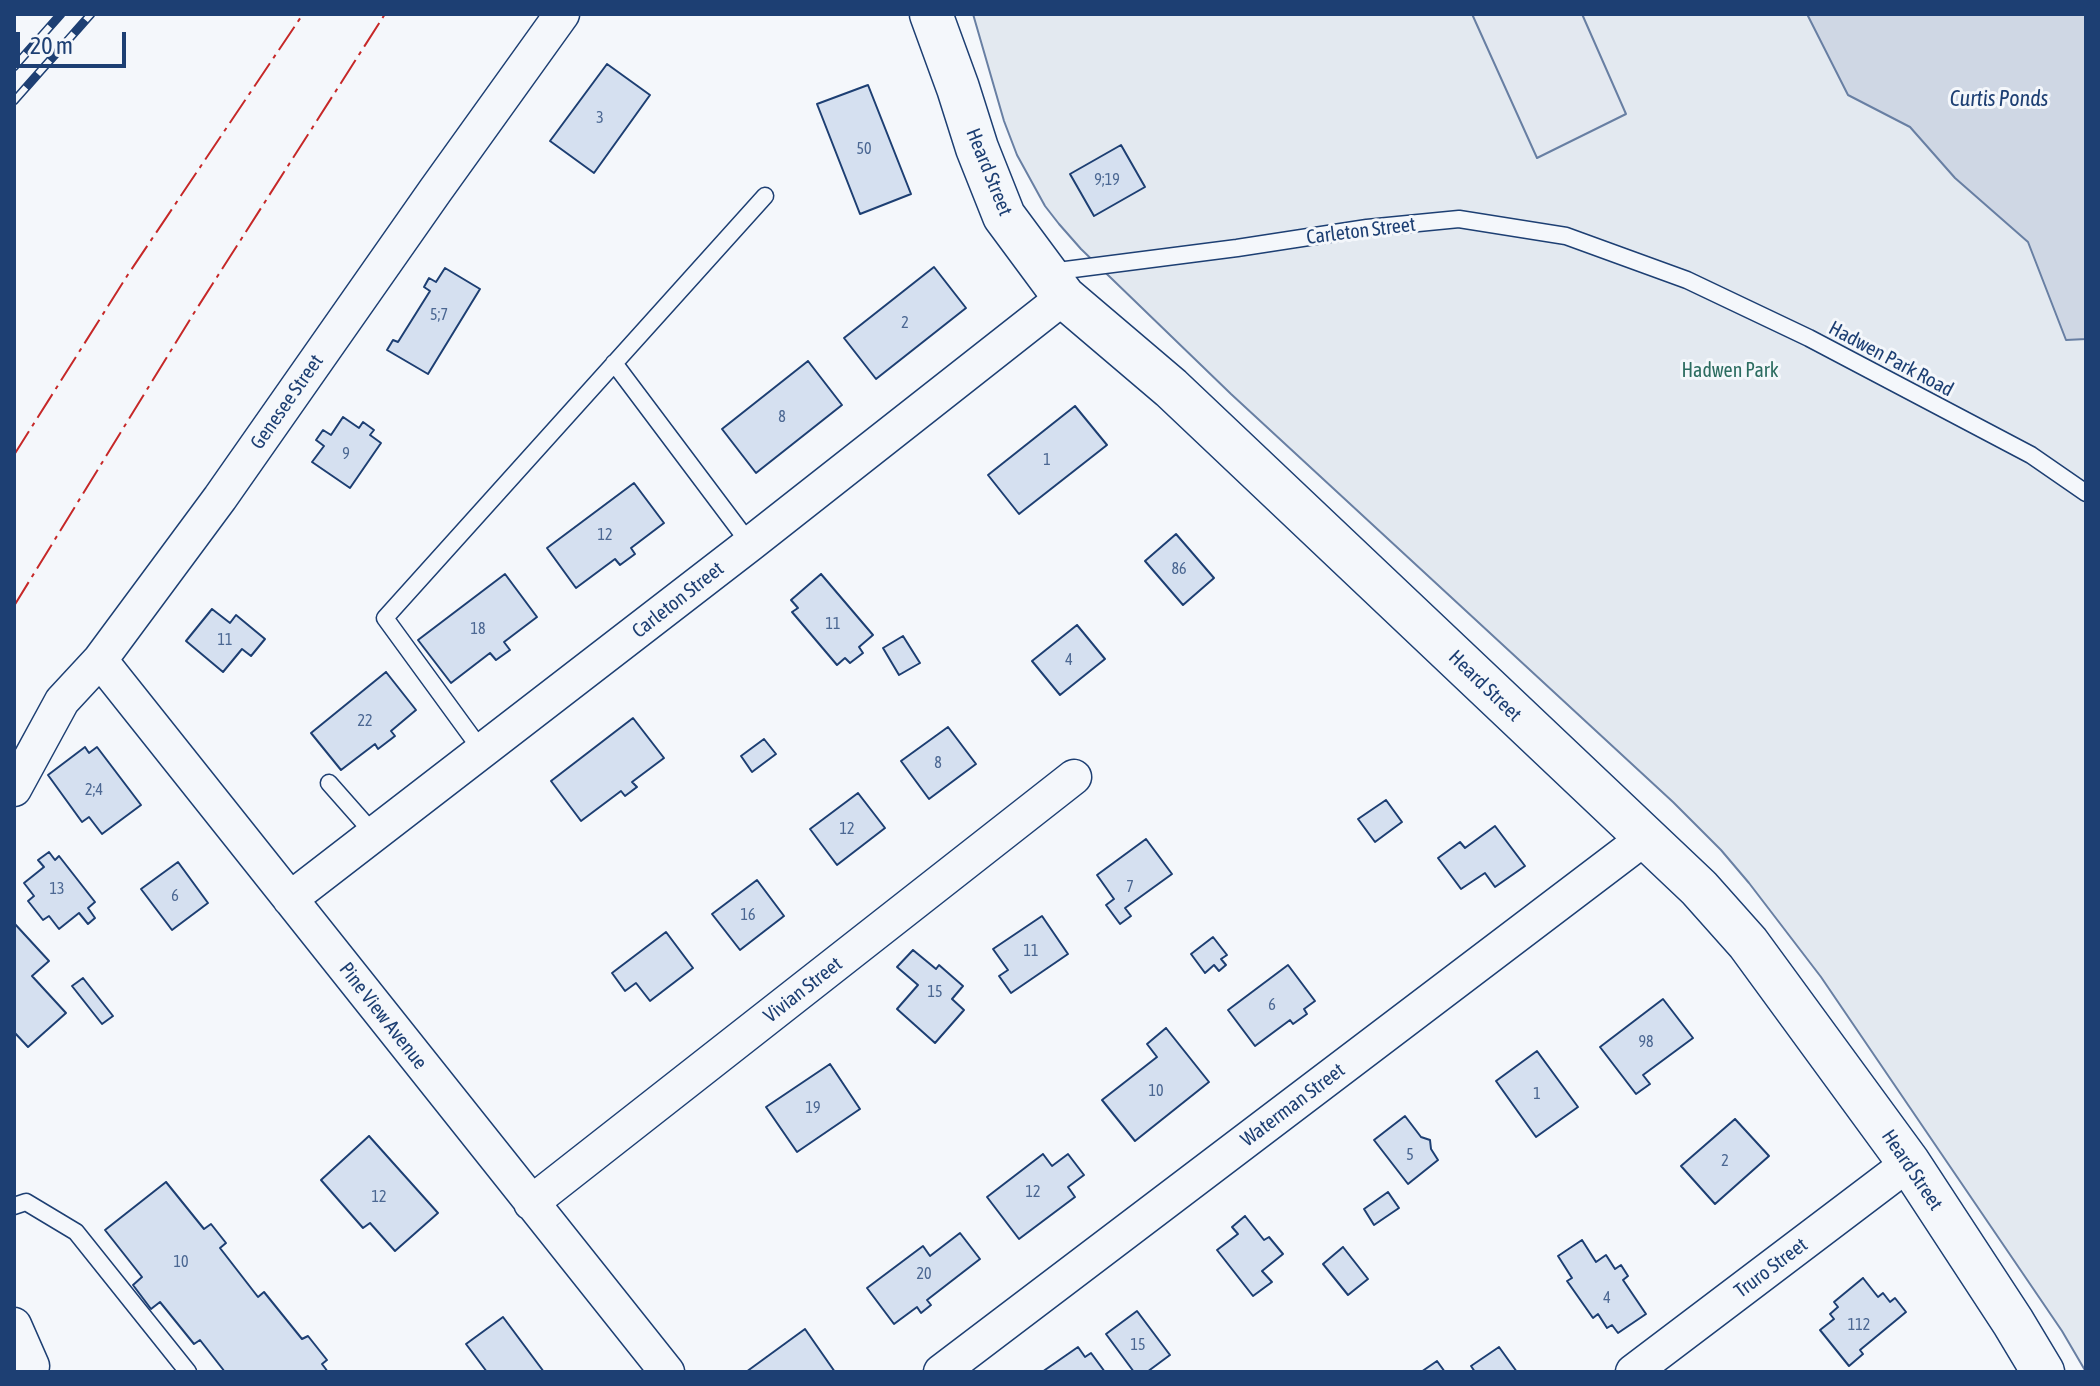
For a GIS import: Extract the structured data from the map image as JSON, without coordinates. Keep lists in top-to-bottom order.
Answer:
{
  "streets": {
    "street": [
      "Heard Street",
      "Carleton Street",
      "Genesee Street",
      "Vivian Street",
      "Pine View Avenue",
      "Waterman Street",
      "Truro Street"
    ],
    "lane": ["Hadwen Park Road"]
  },
  "crossings": [
    ["Heard Street", "Carleton Street"],
    ["Heard Street", "Waterman Street"],
    ["Heard Street", "Truro Street"],
    ["Carleton Street", "Hadwen Park Road"],
    ["Carleton Street", "Pine View Avenue"],
    ["Genesee Street", "Pine View Avenue"],
    ["Vivian Street", "Pine View Avenue"]
  ],
  "water": ["Curtis Ponds"],
  "parks": ["Hadwen Park"],
  "house_numbers": [
    "3",
    "50",
    "9;19",
    "5;7",
    "2",
    "8",
    "9",
    "1",
    "12",
    "86",
    "11",
    "18",
    "11",
    "4",
    "22",
    "8",
    "2;4",
    "12",
    "7",
    "13",
    "6",
    "16",
    "11",
    "15",
    "6",
    "98",
    "10",
    "1",
    "19",
    "5",
    "2",
    "12",
    "12",
    "10",
    "20",
    "4",
    "112",
    "15"
  ],
  "scale_bar": "20 m"
}
